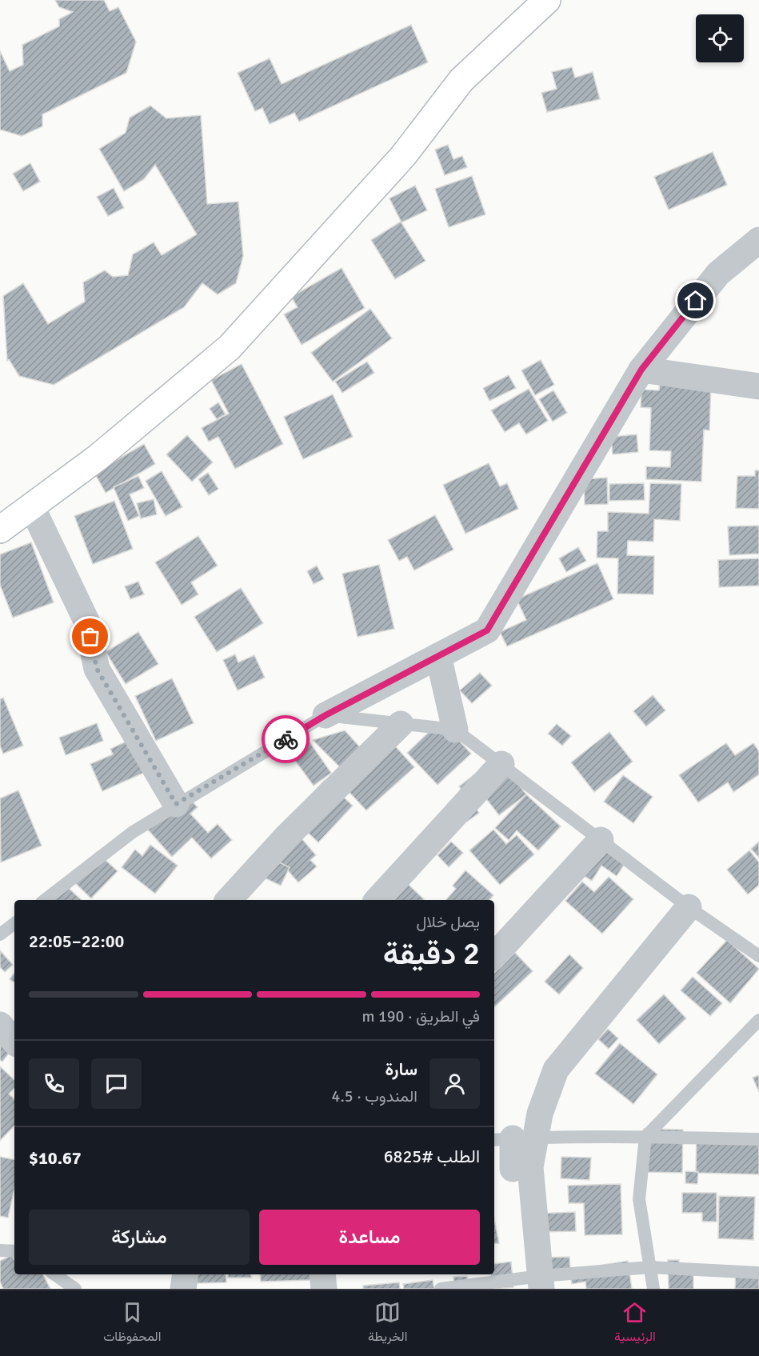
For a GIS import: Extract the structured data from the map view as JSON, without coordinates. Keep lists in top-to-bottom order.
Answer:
{
  "page": {
    "heading": ["2 دقيقة", "يصل خلال", "22:00–22:05"],
    "panel": [
      "سارة",
      "المندوب · 4.5",
      "الطلب #6825",
      "$10.67"
    ],
    "bar": "في الطريق · 190 m",
    "buttons": ["مساعدة", "مشاركة"],
    "tabs": ["الرئيسية", "الخريطة", "المحفوظات"]
  }
}
